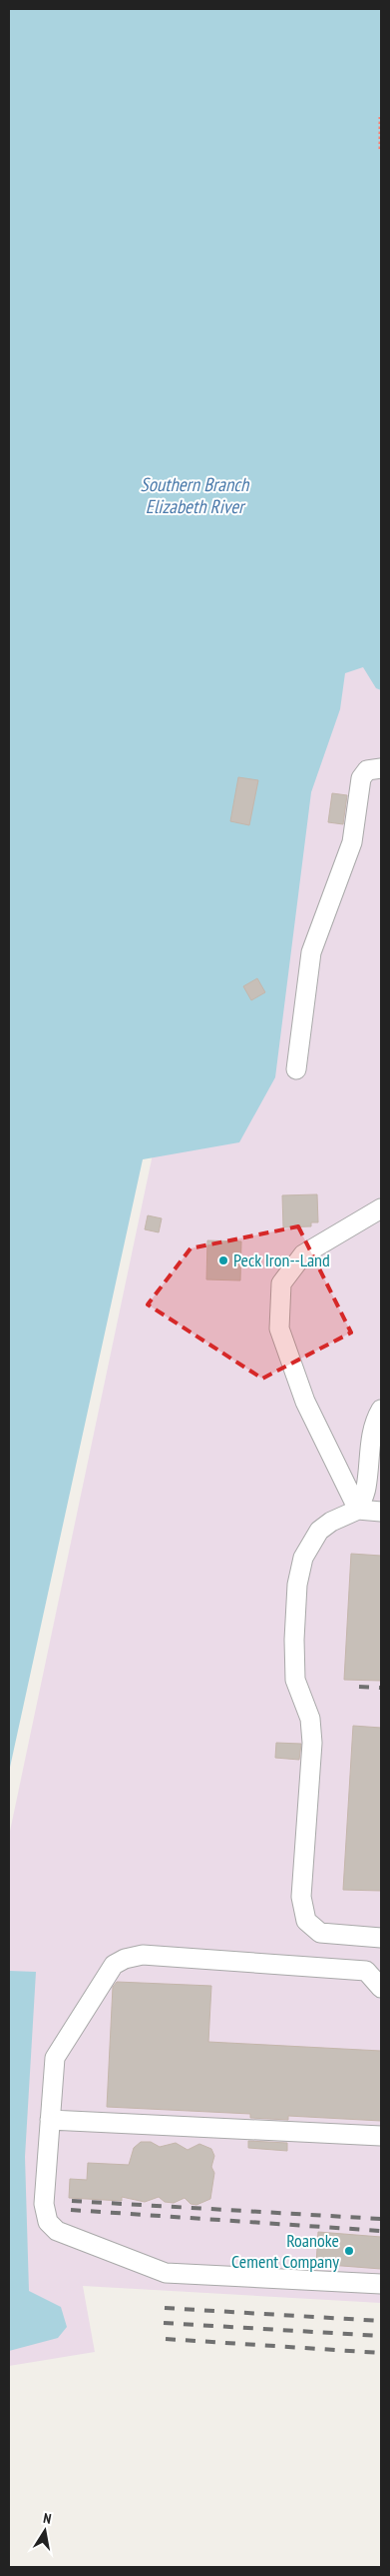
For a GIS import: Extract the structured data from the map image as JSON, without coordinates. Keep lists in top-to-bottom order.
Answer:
{
  "water": ["Southern Branch Elizabeth River"],
  "places": ["Peck Iron--Land", "Roanoke Cement Company"],
  "north": "top"
}
